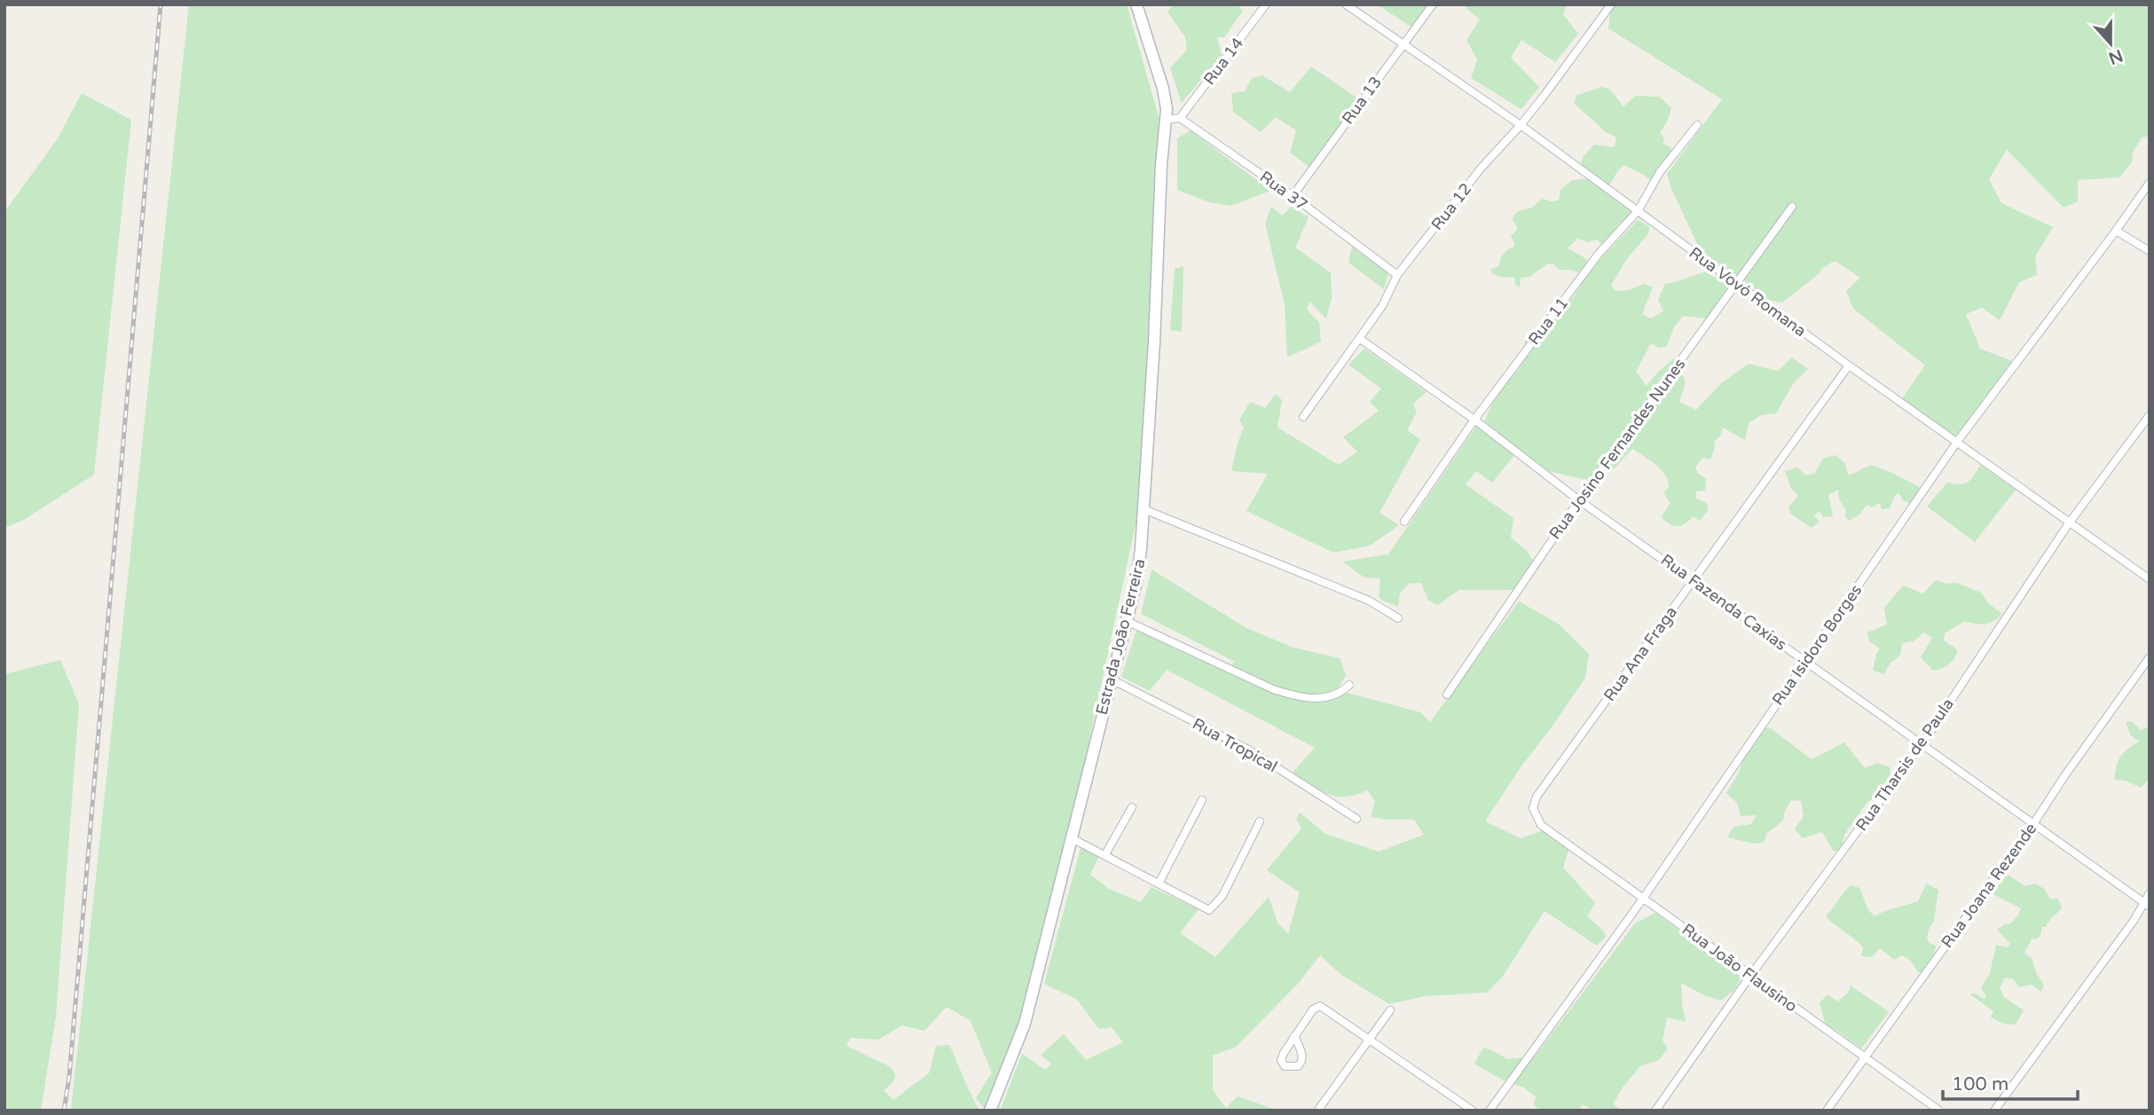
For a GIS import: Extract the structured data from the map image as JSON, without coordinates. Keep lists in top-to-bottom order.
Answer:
{
  "streets": {
    "street": [
      "Rua 14",
      "Rua 13",
      "Rua 37",
      "Rua 12",
      "Rua Vovó Romana",
      "Rua 11",
      "Rua Josino Fernandes Nunes",
      "Rua Fazenda Caxias",
      "Estrada João Ferreira",
      "Rua Isidoro Borges",
      "Rua Ana Fraga",
      "Rua Tropical",
      "Rua Tharsis de Paula",
      "Rua Joana Rezende",
      "Rua João Flausino"
    ]
  },
  "crossings": [
    ["Rua 14", "Rua 37"],
    ["Rua 13", "Rua 37"],
    ["Rua 13", "Rua Vovó Romana"],
    ["Rua 37", "Rua 12"],
    ["Rua 12", "Rua Vovó Romana"],
    ["Rua 12", "Rua Fazenda Caxias"],
    ["Rua Vovó Romana", "Rua 11"],
    ["Rua Vovó Romana", "Rua Josino Fernandes Nunes"],
    ["Rua Vovó Romana", "Rua Isidoro Borges"],
    ["Rua Vovó Romana", "Rua Ana Fraga"],
    ["Rua Vovó Romana", "Rua Tharsis de Paula"],
    ["Rua 11", "Rua Fazenda Caxias"],
    ["Rua Josino Fernandes Nunes", "Rua Fazenda Caxias"],
    ["Rua Fazenda Caxias", "Rua Isidoro Borges"],
    ["Rua Fazenda Caxias", "Rua Ana Fraga"],
    ["Rua Fazenda Caxias", "Rua Tharsis de Paula"],
    ["Rua Fazenda Caxias", "Rua Joana Rezende"],
    ["Estrada João Ferreira", "Rua Tropical"],
    ["Rua Isidoro Borges", "Rua João Flausino"],
    ["Rua Ana Fraga", "Rua João Flausino"],
    ["Rua Tharsis de Paula", "Rua João Flausino"],
    ["Rua Joana Rezende", "Rua João Flausino"]
  ],
  "scale_bar": "100 m",
  "north": "bottom"
}
